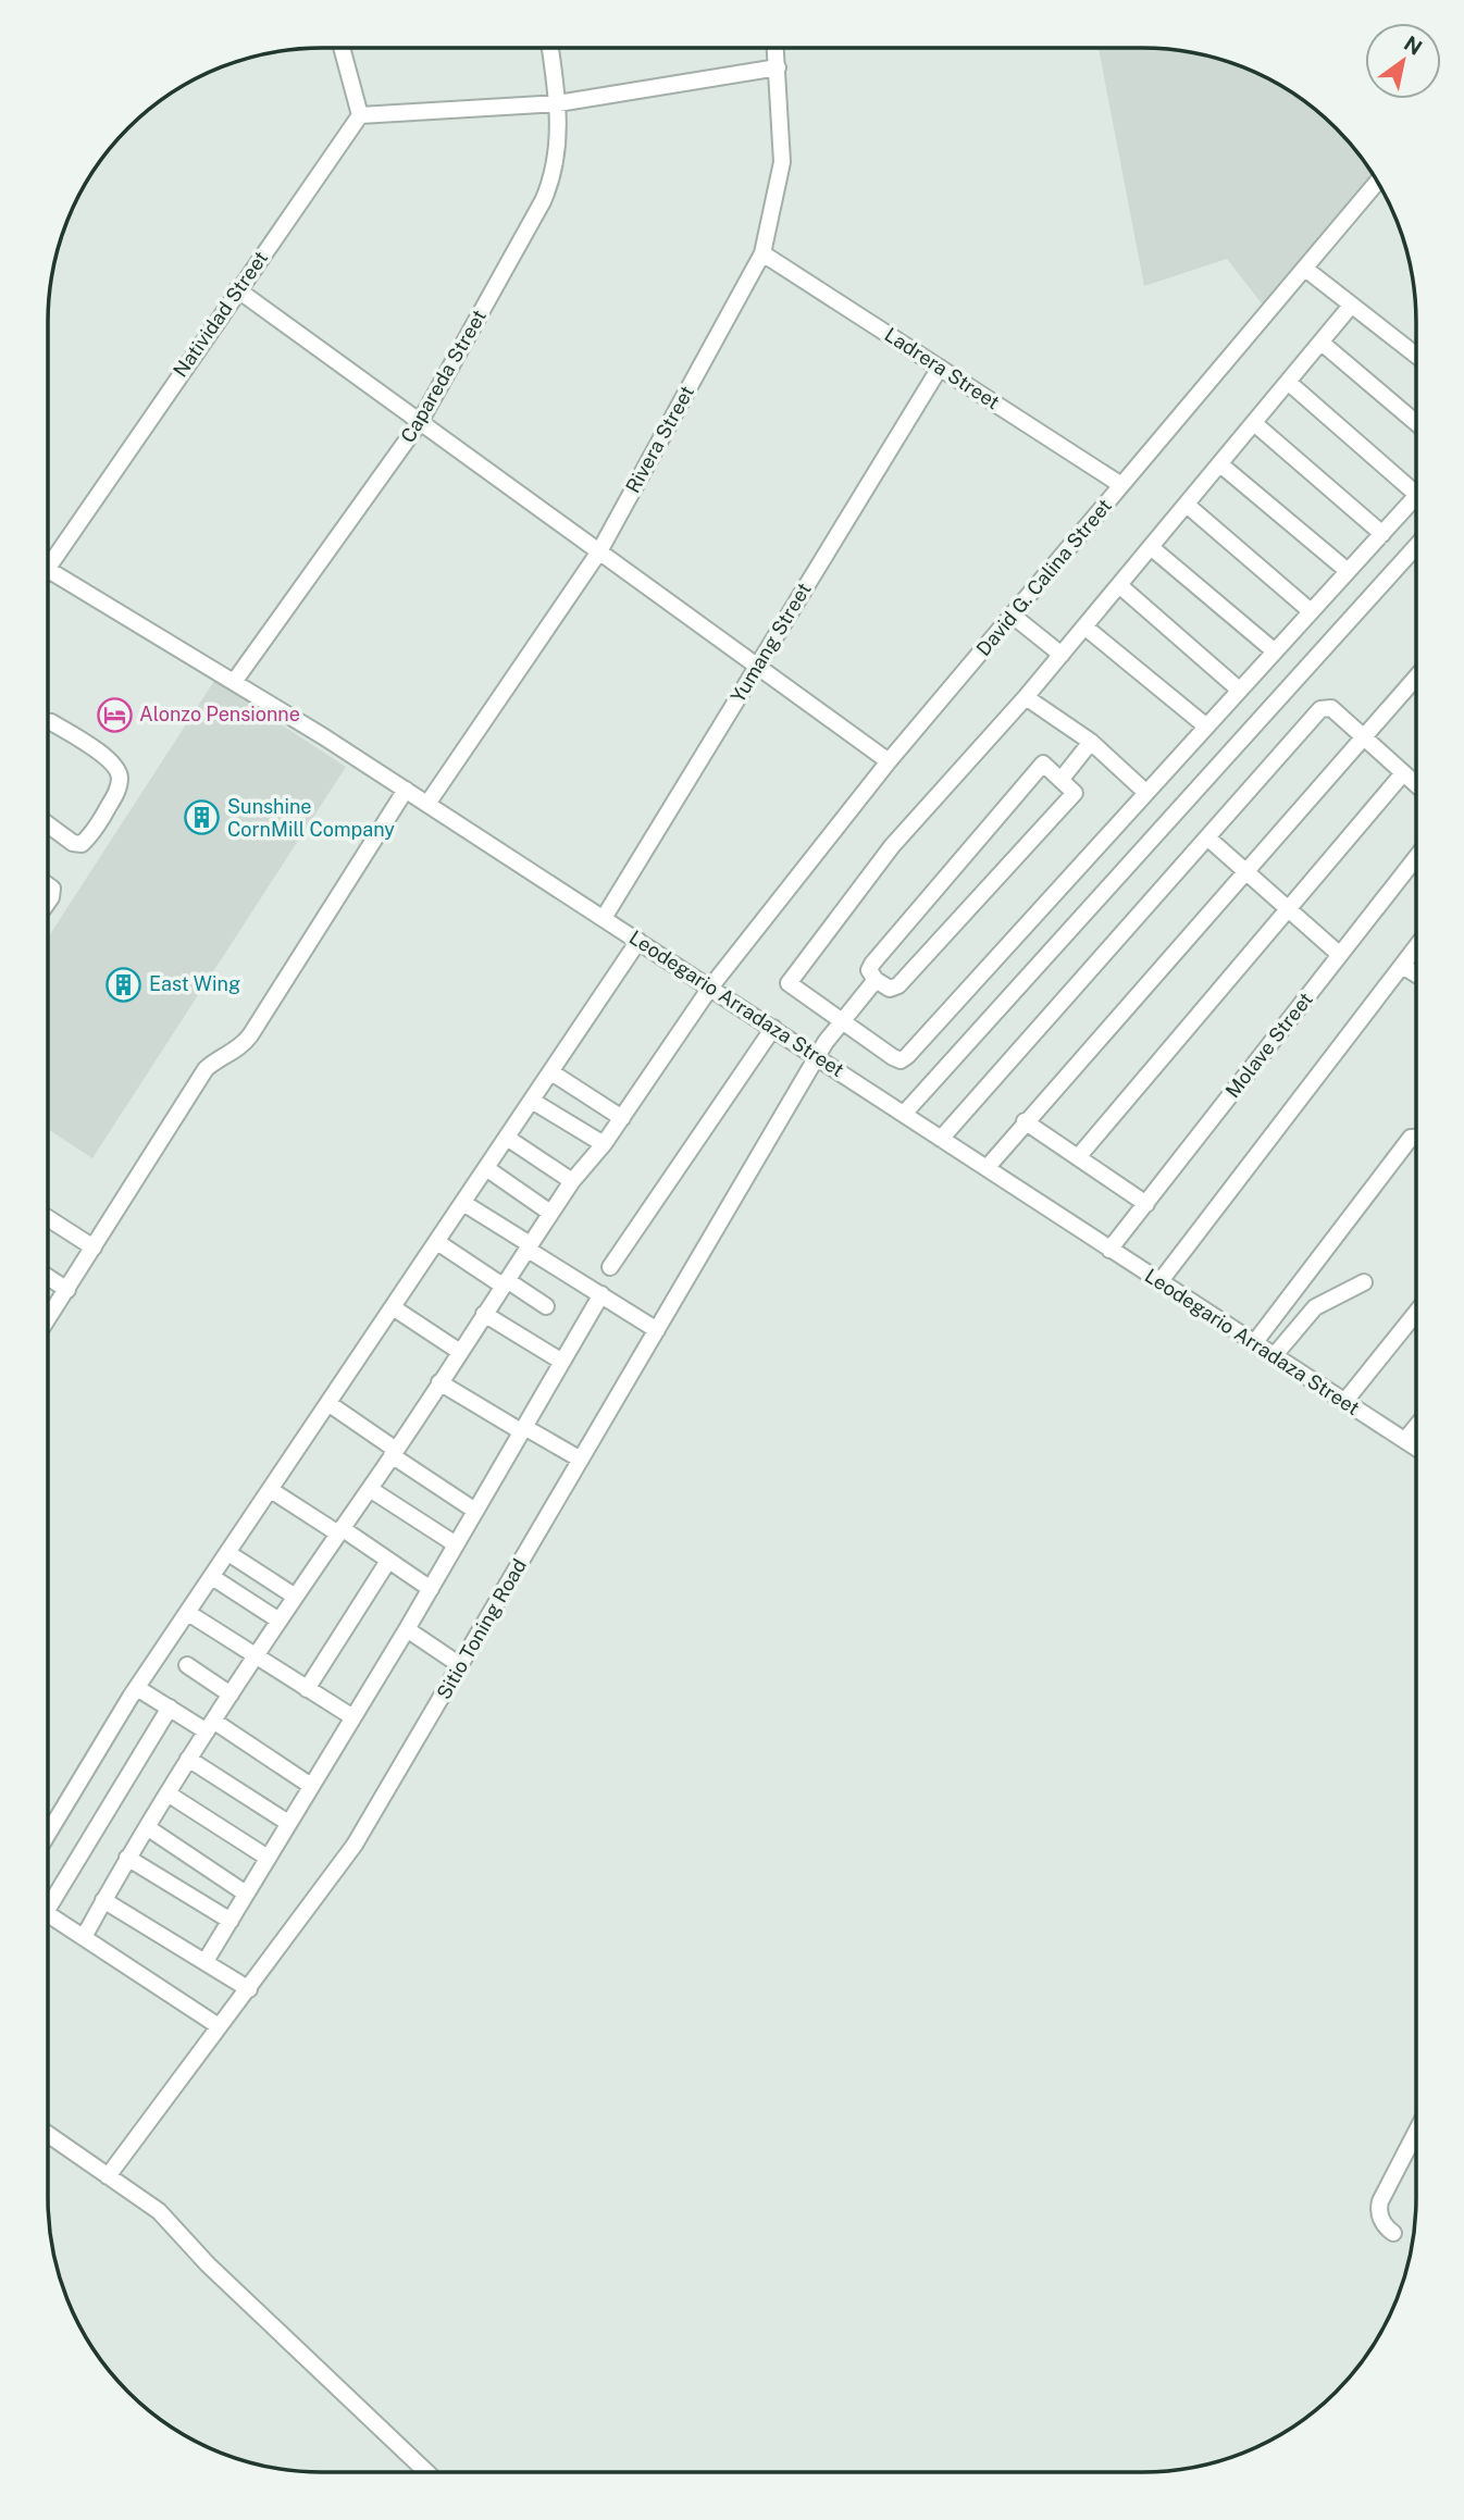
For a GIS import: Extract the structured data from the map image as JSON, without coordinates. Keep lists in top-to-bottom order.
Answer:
{
  "streets": {
    "street": [
      "Natividad Street",
      "Ladrera Street",
      "Capareda Street",
      "Rivera Street",
      "David G. Calina Street",
      "Yumang Street",
      "Leodegario Arradaza Street",
      "Molave Street",
      "Sitio Toning Road"
    ]
  },
  "crossings": [
    ["Ladrera Street", "Rivera Street"],
    ["Ladrera Street", "David G. Calina Street"],
    ["Ladrera Street", "Yumang Street"],
    ["Capareda Street", "Leodegario Arradaza Street"],
    ["Rivera Street", "Leodegario Arradaza Street"],
    ["David G. Calina Street", "Leodegario Arradaza Street"],
    ["Yumang Street", "Leodegario Arradaza Street"],
    ["Leodegario Arradaza Street", "Molave Street"],
    ["Leodegario Arradaza Street", "Sitio Toning Road"]
  ],
  "places": {
    "hotel": ["Alonzo Pensionne"],
    "building": ["Sunshine CornMill Company", "East Wing"]
  },
  "north": "top right"
}
